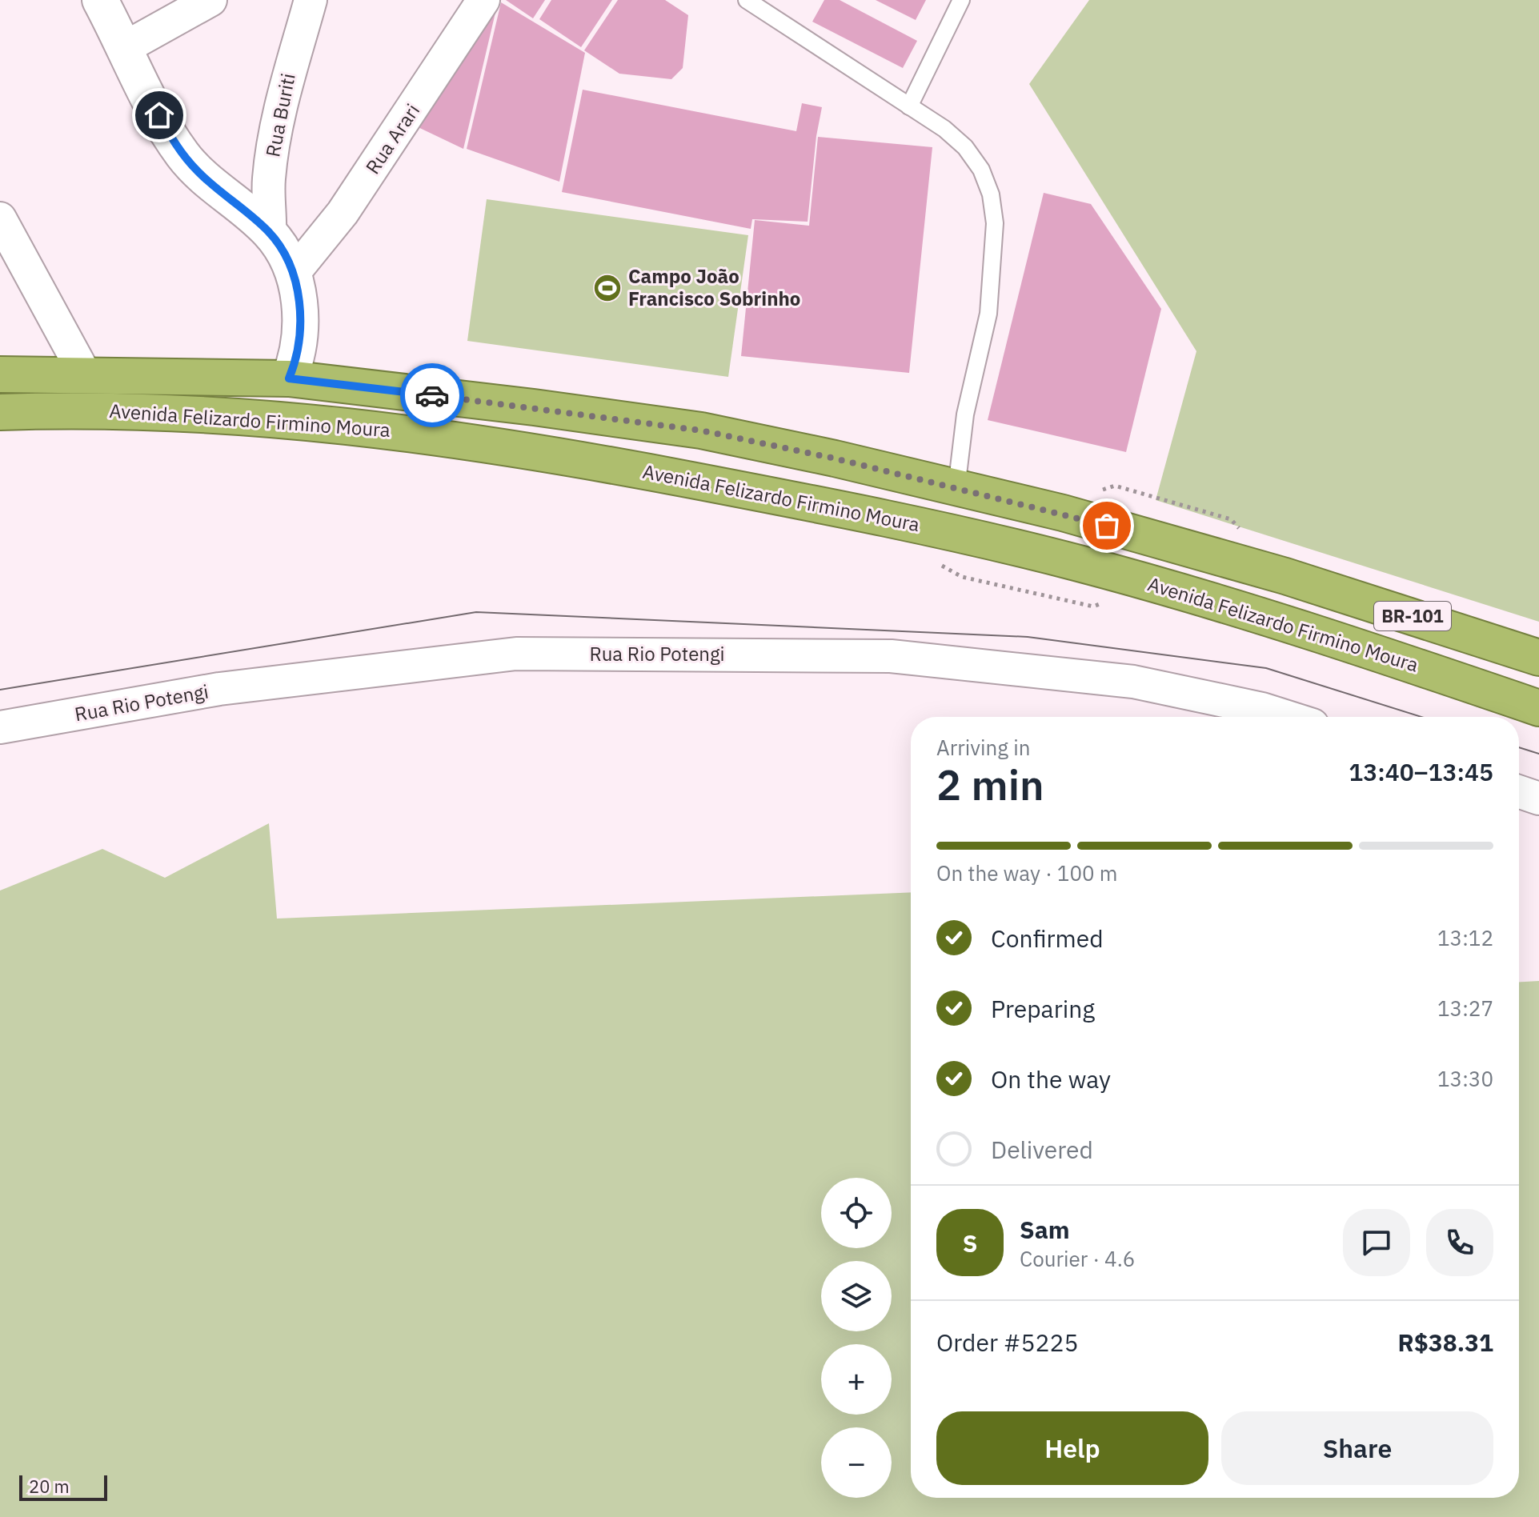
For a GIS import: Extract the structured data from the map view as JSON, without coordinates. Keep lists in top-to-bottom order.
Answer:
{
  "streets": {
    "highway": ["Avenida Felizardo Firmino Moura", "BR-101"],
    "street": ["Rua Buriti", "Rua Arari", "Rua Rio Potengi"]
  },
  "places": {
    "sports": ["Campo João Francisco Sobrinho"]
  },
  "scale_bar": "20 m",
  "page": {
    "heading": ["2 min", "Arriving in", "13:40–13:45"],
    "panel": [
      "Sam",
      "Courier · 4.6",
      "Order #5225",
      "R$38.31"
    ],
    "bar": "On the way · 100 m",
    "list": [
      ["Confirmed", "13:12"],
      ["Preparing", "13:27"],
      ["On the way", "13:30"],
      "Delivered"
    ],
    "map_buttons": ["+", "−"],
    "round": "S",
    "buttons": ["Help", "Share"],
    "scale": "20 m"
  }
}
